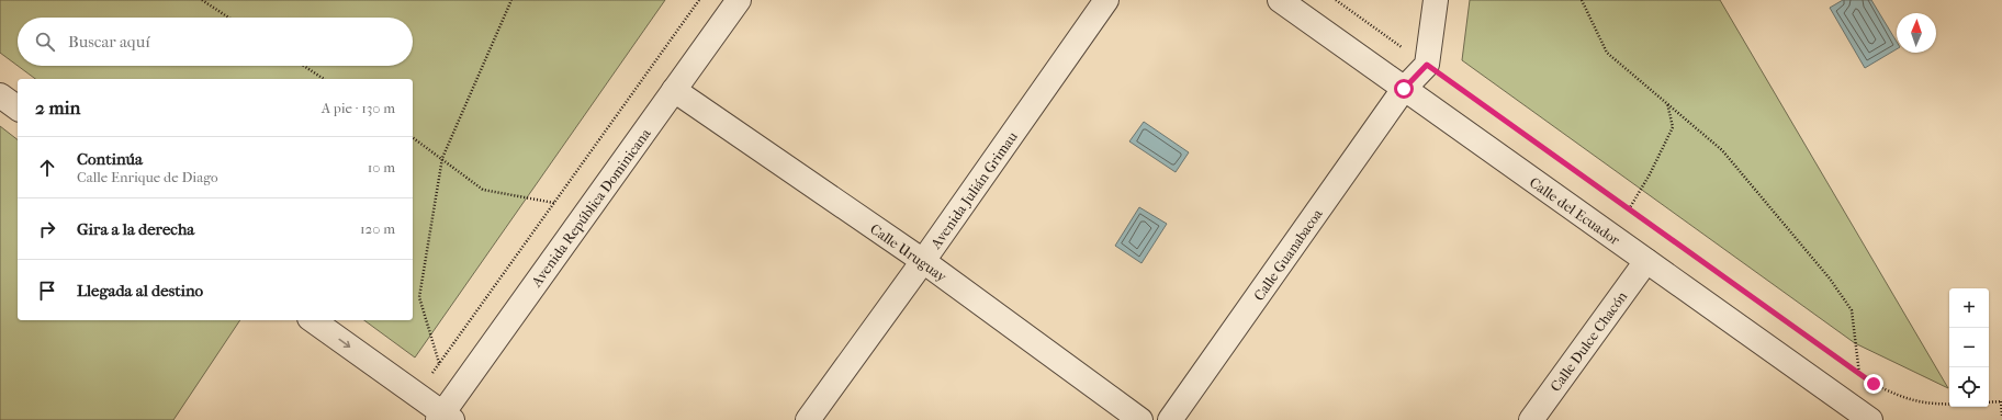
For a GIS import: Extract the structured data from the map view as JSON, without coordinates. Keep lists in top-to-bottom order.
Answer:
{
  "streets": {
    "street": [
      "Avenida Julián Grimau",
      "Avenida República Dominicana",
      "Calle del Ecuador",
      "Calle Uruguay",
      "Calle Guanabacoa",
      "Calle Dulce Chacón"
    ]
  },
  "crossings": [
    ["Avenida Julián Grimau", "Calle Uruguay"],
    ["Avenida República Dominicana", "Calle Uruguay"],
    ["Calle del Ecuador", "Calle Guanabacoa"],
    ["Calle del Ecuador", "Calle Dulce Chacón"]
  ],
  "north": "top",
  "page": {
    "search": "Buscar aquí",
    "heading": ["2 min", "A pie · 130 m"],
    "list": [
      ["Continúa", "Calle Enrique de Diago", "10 m"],
      ["Gira a la derecha", "120 m"],
      "Llegada al destino"
    ],
    "map_buttons": ["+", "−"]
  }
}
